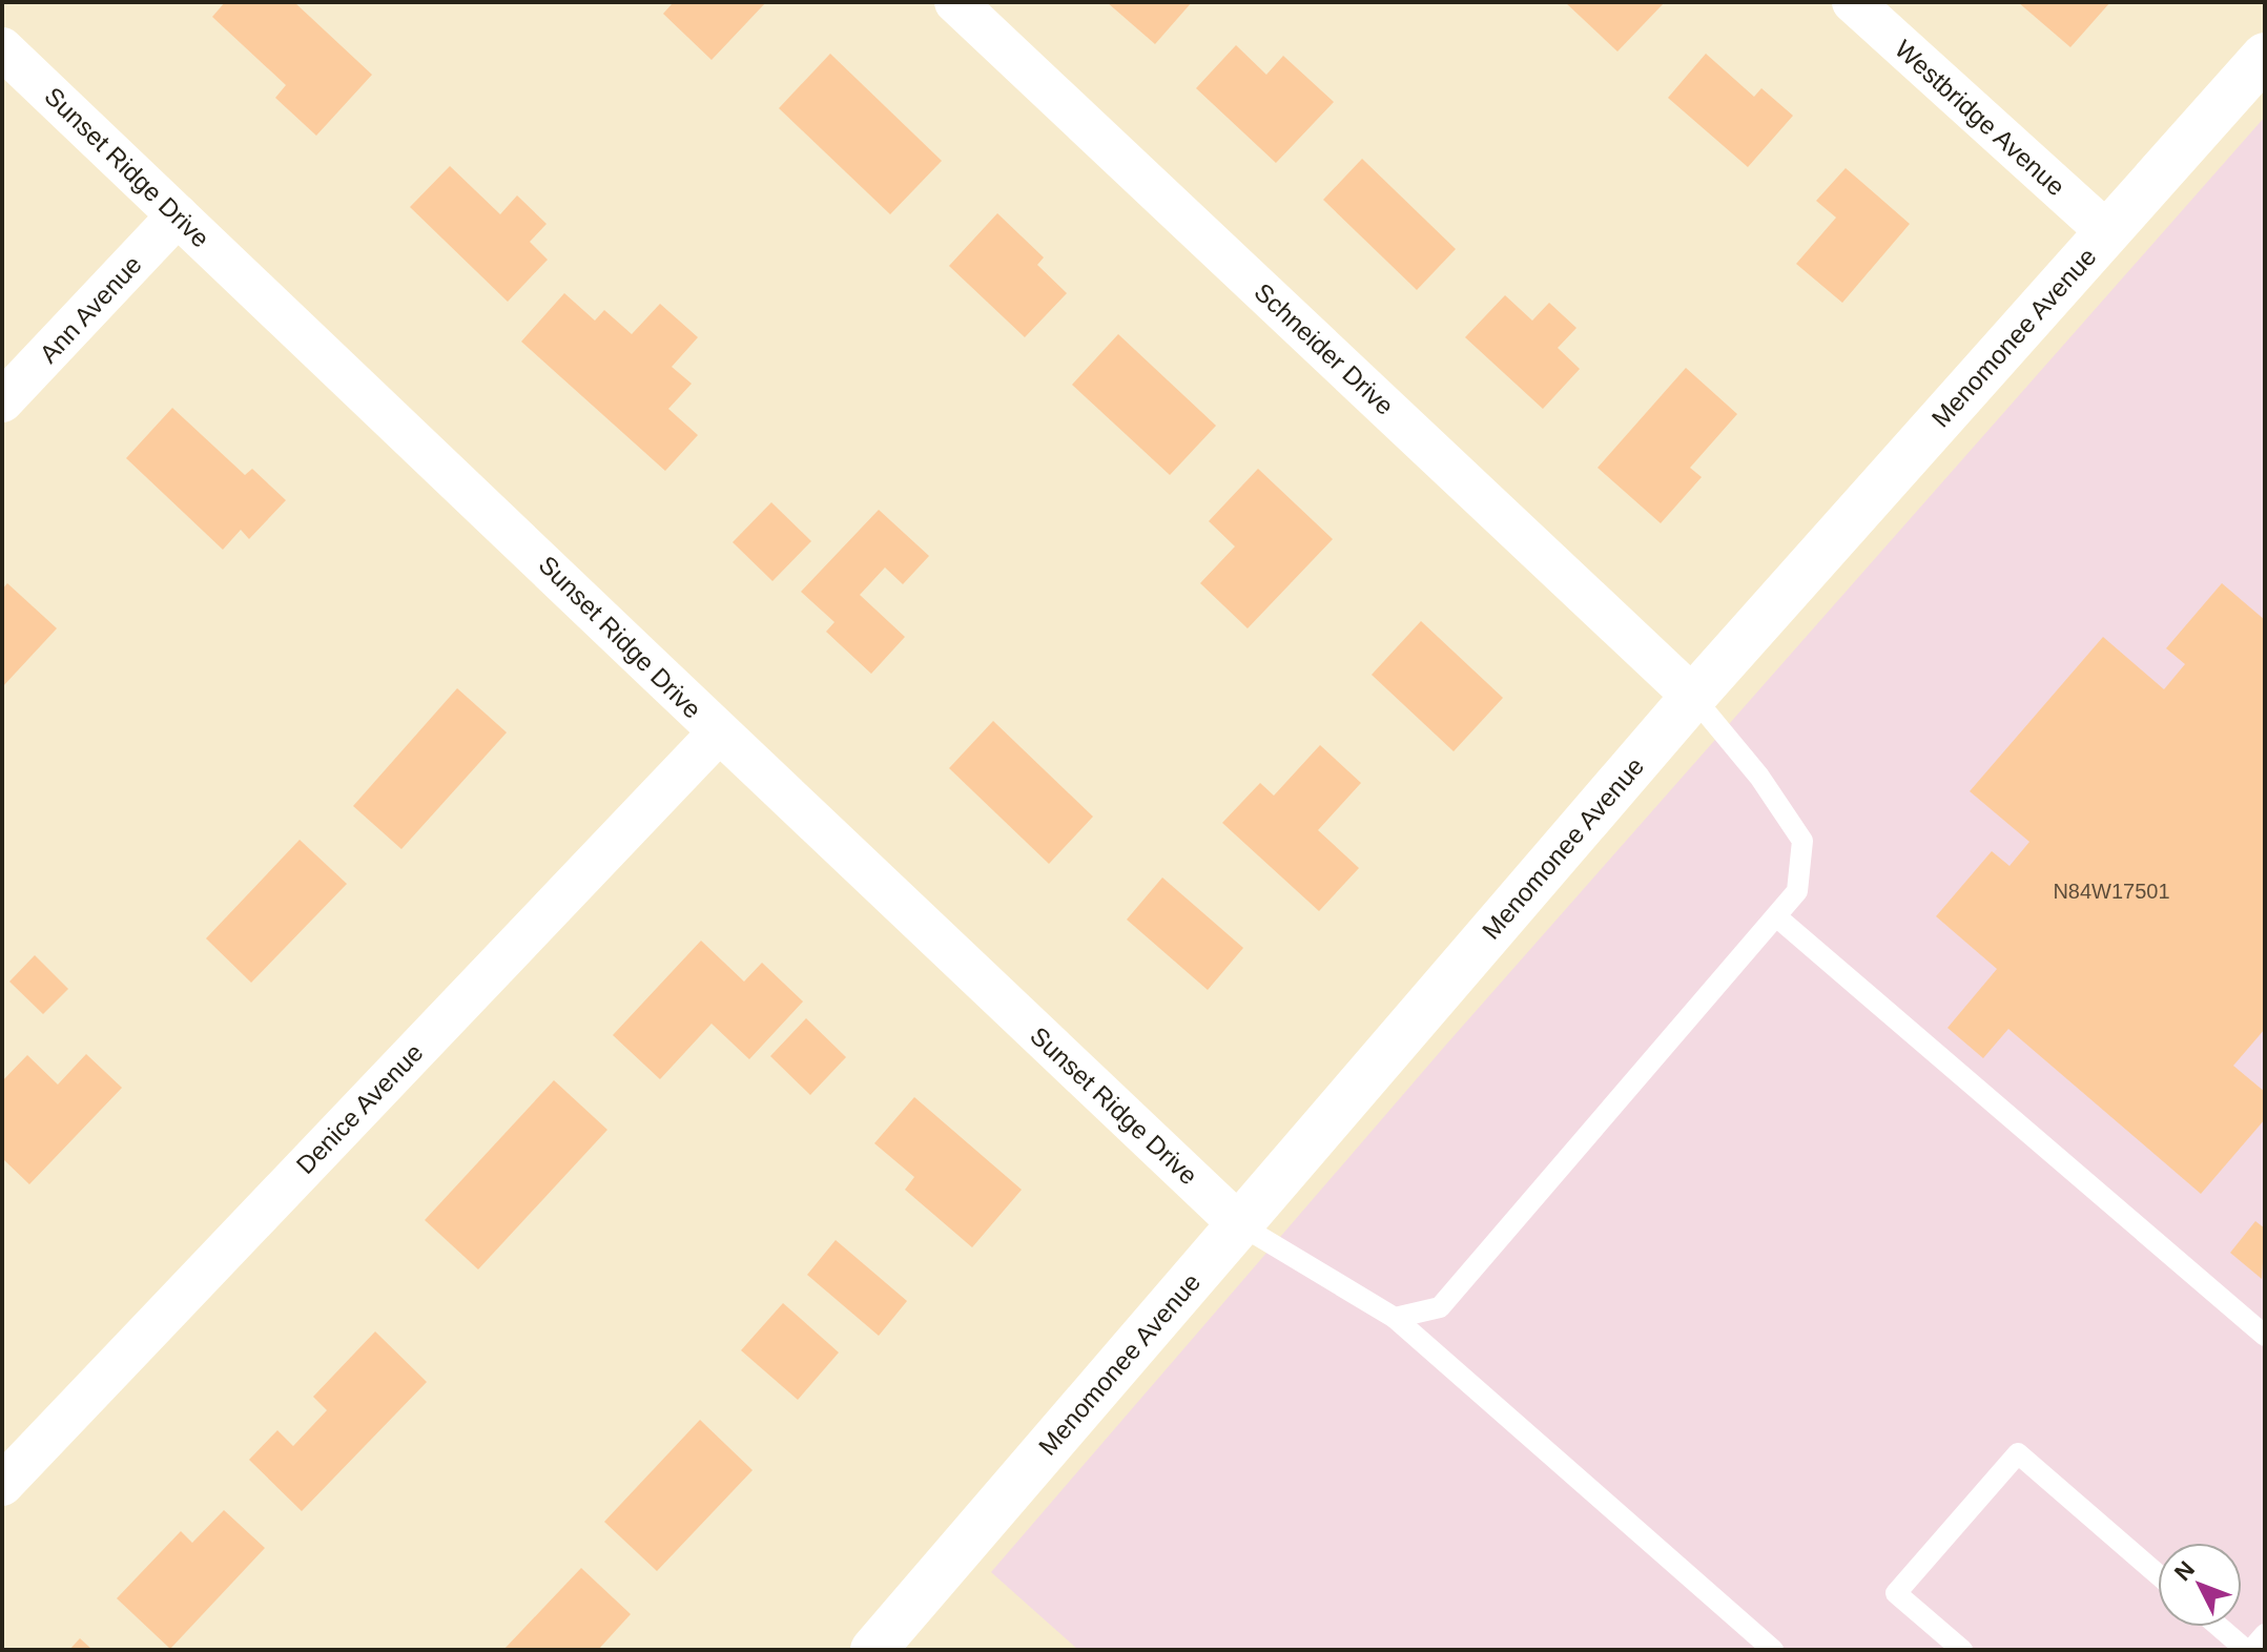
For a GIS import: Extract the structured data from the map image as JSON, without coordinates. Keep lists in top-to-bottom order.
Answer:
{
  "streets": {
    "street": [
      "Westbridge Avenue",
      "Sunset Ridge Drive",
      "Ann Avenue",
      "Menomonee Avenue",
      "Schneider Drive",
      "Denice Avenue"
    ]
  },
  "crossings": [
    ["Westbridge Avenue", "Menomonee Avenue"],
    ["Sunset Ridge Drive", "Ann Avenue"],
    ["Sunset Ridge Drive", "Menomonee Avenue"],
    ["Sunset Ridge Drive", "Denice Avenue"],
    ["Menomonee Avenue", "Schneider Drive"]
  ],
  "house_numbers": ["N84W17501"],
  "north": "top left"
}
